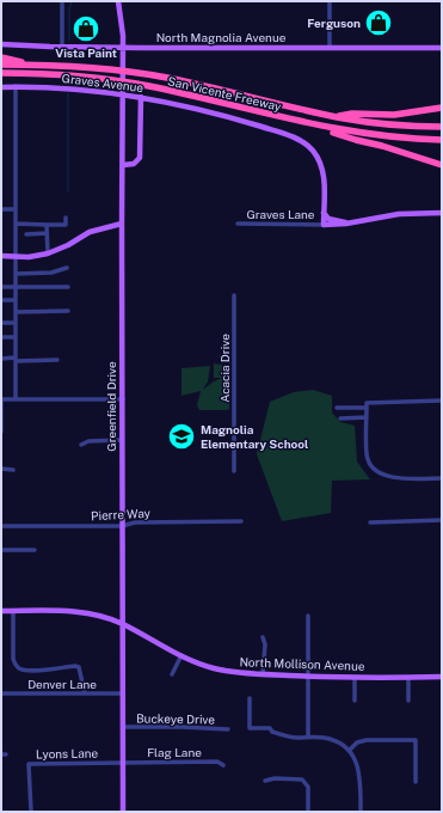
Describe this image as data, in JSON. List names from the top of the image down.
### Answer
{
  "streets": {
    "highway": ["San Vicente Freeway"],
    "main road": [
      "North Magnolia Avenue",
      "Graves Avenue",
      "Greenfield Drive",
      "North Mollison Avenue"
    ],
    "street": [
      "Graves Lane",
      "Acacia Drive",
      "Pierre Way",
      "Denver Lane",
      "Buckeye Drive",
      "Flag Lane",
      "Lyons Lane"
    ]
  },
  "crossings": [
    ["Graves Avenue", "Graves Lane"],
    ["Greenfield Drive", "Pierre Way"],
    ["Greenfield Drive", "North Mollison Avenue"],
    ["Greenfield Drive", "Denver Lane"],
    ["Greenfield Drive", "Buckeye Drive"],
    ["Greenfield Drive", "Flag Lane"],
    ["Greenfield Drive", "Lyons Lane"],
    ["Flag Lane", "Lyons Lane"]
  ],
  "places": {
    "shop": ["Ferguson", "Vista Paint"],
    "school or university": ["Magnolia Elementary School"]
  }
}
